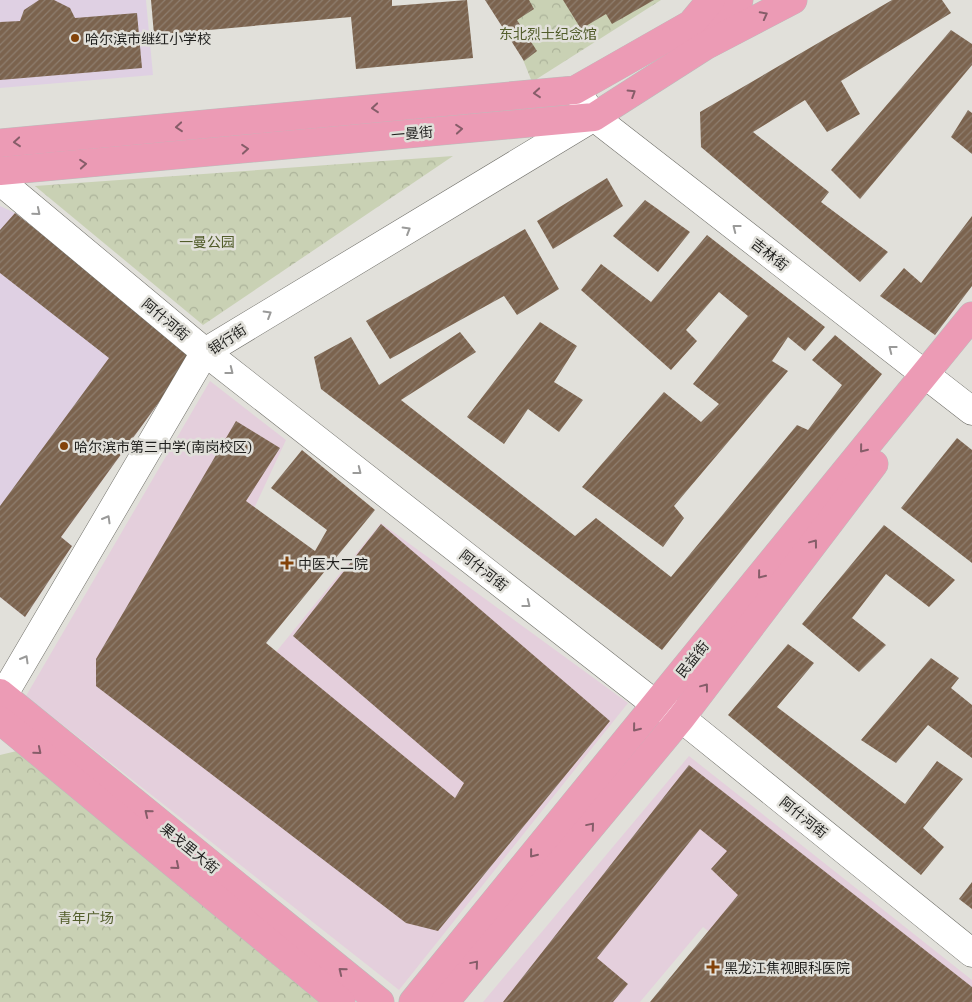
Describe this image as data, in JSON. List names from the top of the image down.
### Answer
{
  "streets": {
    "main road": ["一曼街", "民益街", "果戈里大街"],
    "street": ["吉林街", "阿什河街", "银行街"]
  },
  "crossings": [
    ["一曼街", "吉林街"],
    ["一曼街", "银行街"],
    ["吉林街", "银行街"],
    ["吉林街", "民益街"],
    ["阿什河街", "银行街"],
    ["阿什河街", "民益街"],
    ["银行街", "果戈里大街"]
  ],
  "one_way": ["吉林街", "阿什河街", "银行街"],
  "parks": ["东北烈士纪念馆", "一曼公园", "青年广场"],
  "places": {
    "other": ["哈尔滨市继红小学校", "哈尔滨市第三中学(南岗校区)"],
    "health": ["中医大二院", "黑龙江焦视眼科医院"]
  }
}
